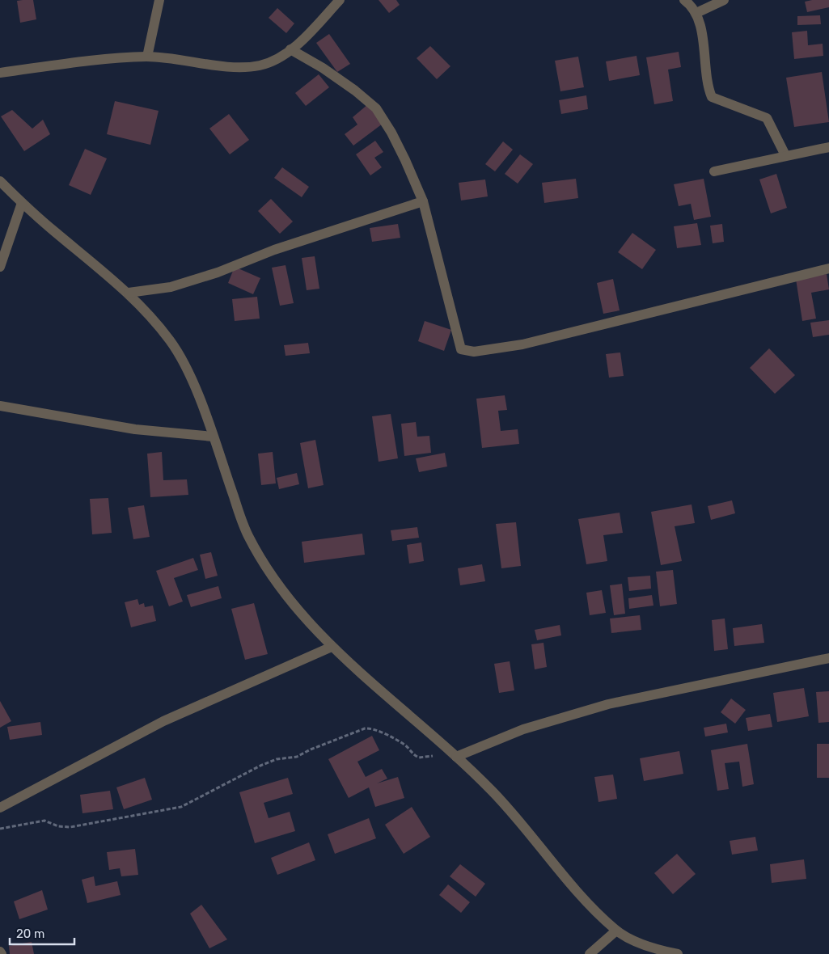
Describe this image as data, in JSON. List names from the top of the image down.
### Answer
{
  "scale_bar": "20 m"
}
